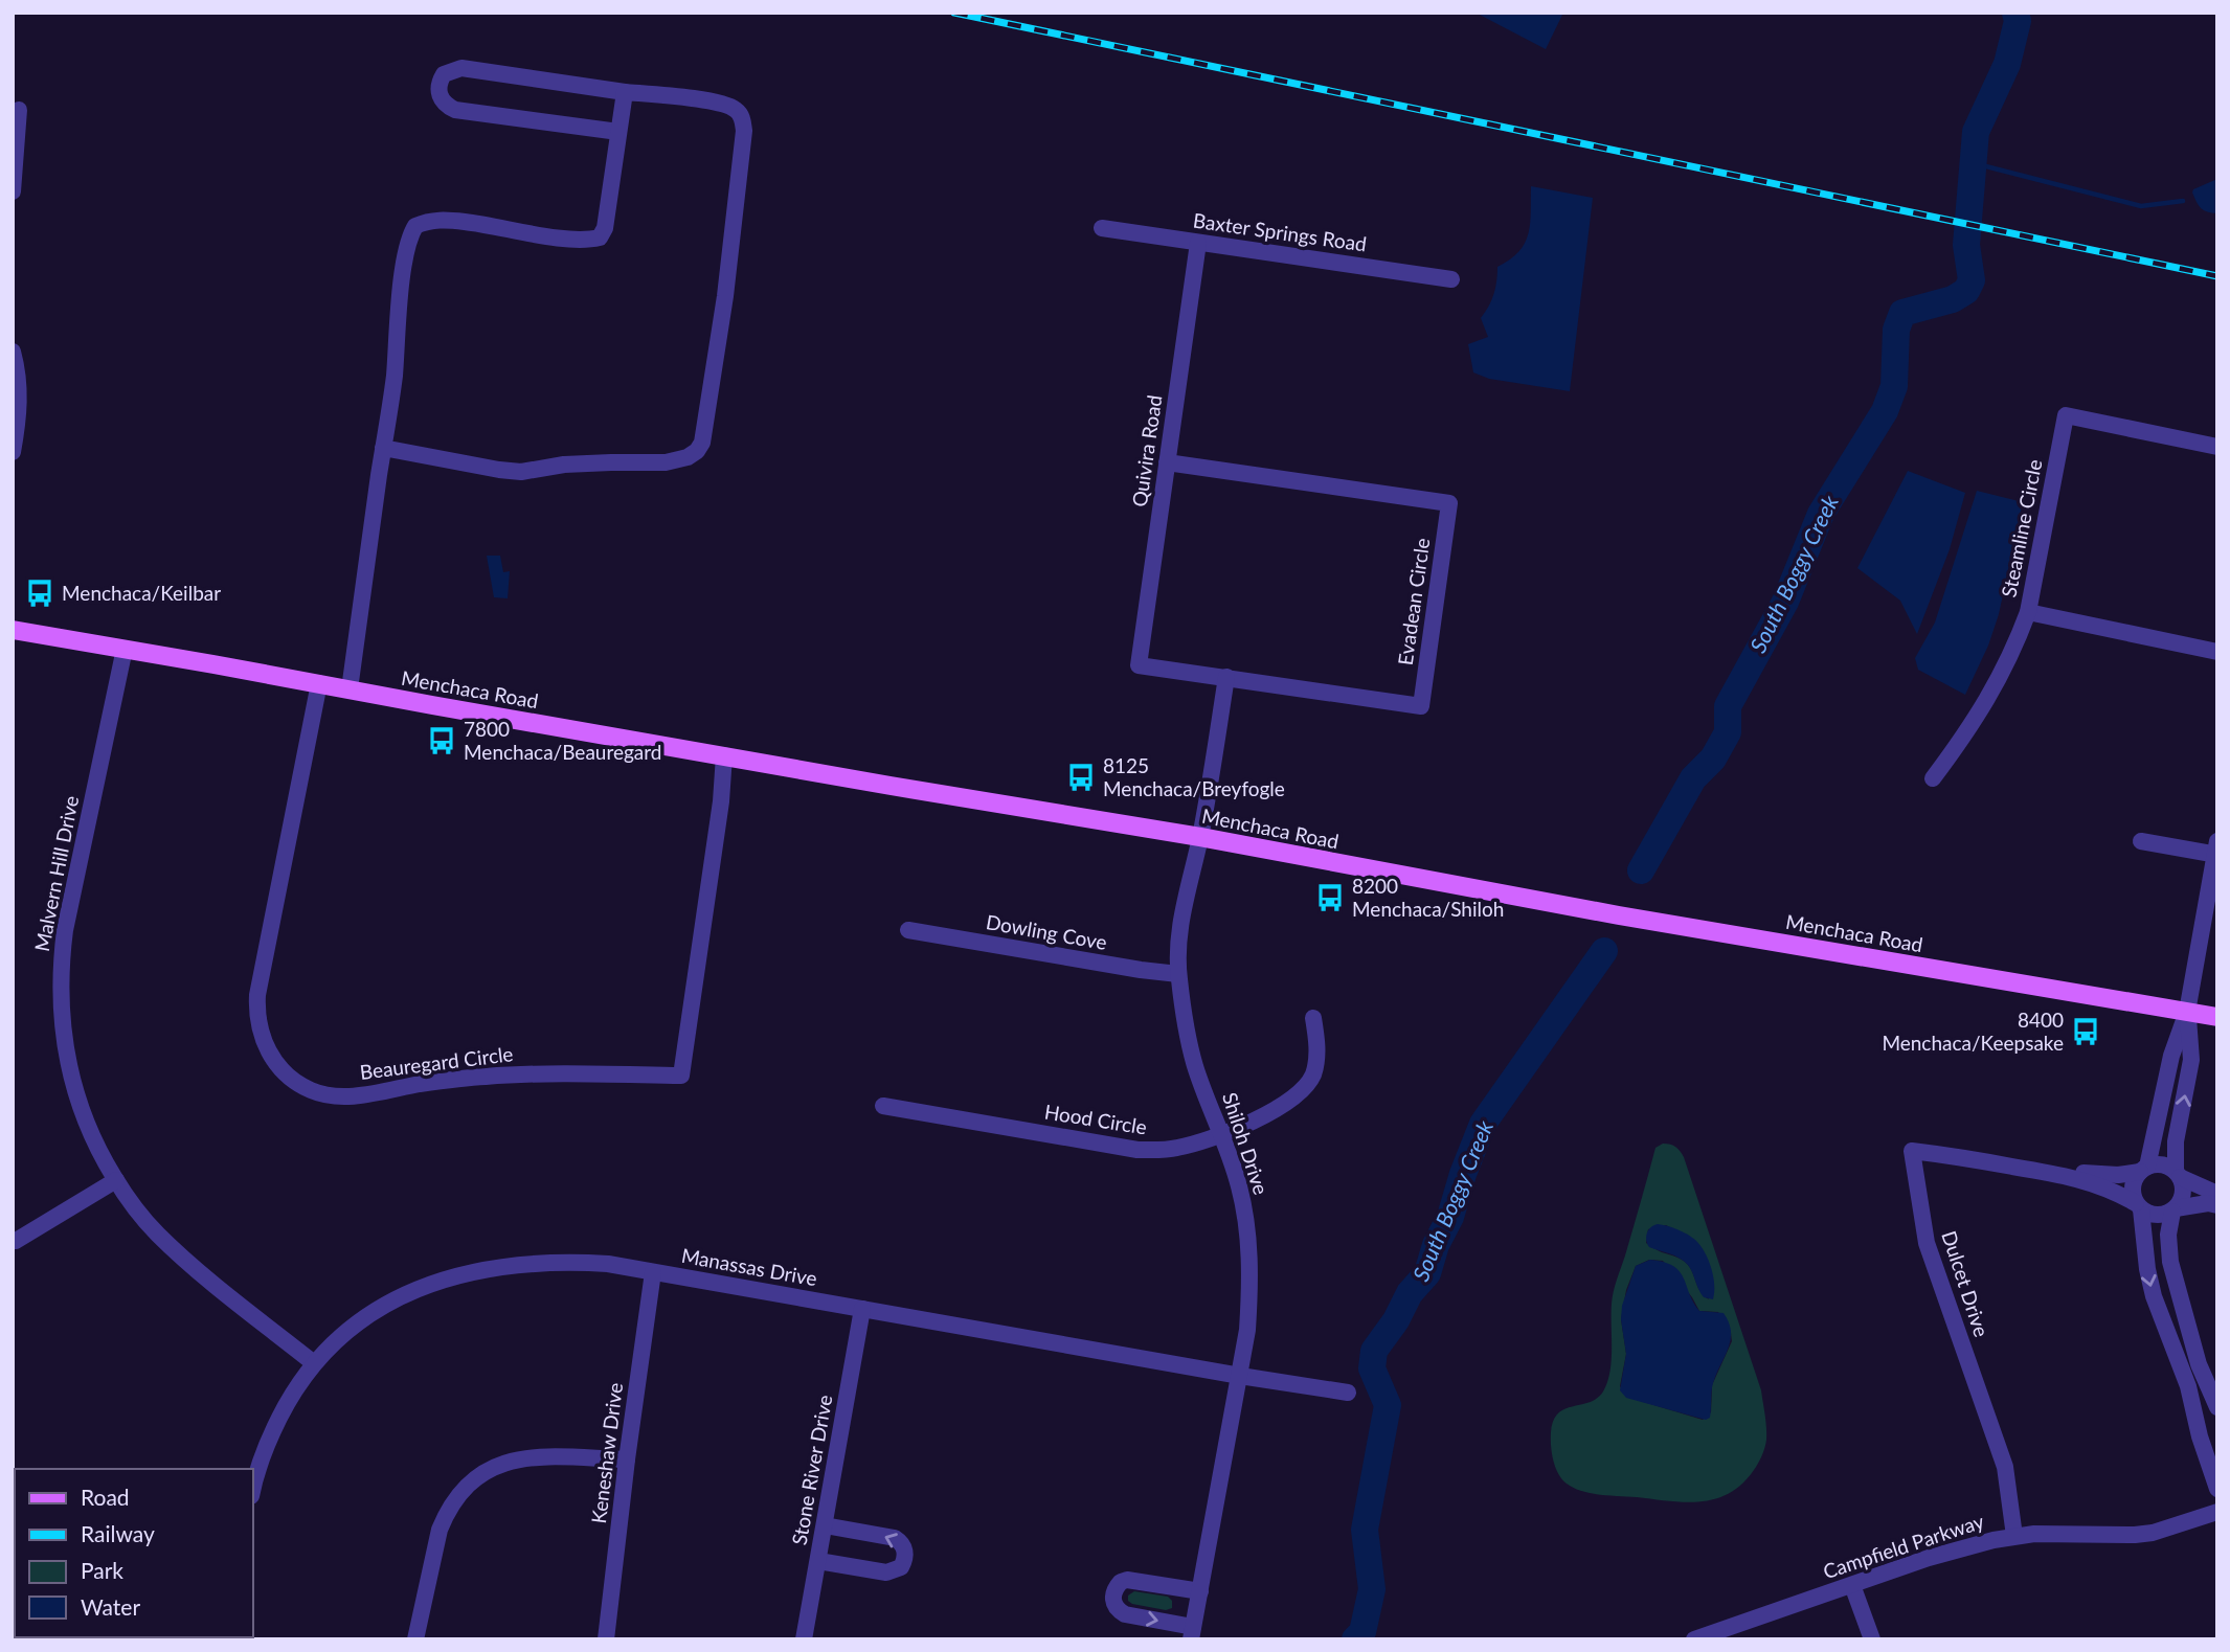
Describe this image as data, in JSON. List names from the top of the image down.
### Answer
{
  "streets": {
    "main road": ["Menchaca Road"],
    "street": [
      "Baxter Springs Road",
      "Quivira Road",
      "Steamline Circle",
      "Evadean Circle",
      "Malvern Hill Drive",
      "Dowling Cove",
      "Beauregard Circle",
      "Hood Circle",
      "Shiloh Drive",
      "Manassas Drive",
      "Dulcet Drive",
      "Keneshaw Drive",
      "Stone River Drive",
      "Campfield Parkway"
    ]
  },
  "crossings": [
    ["Baxter Springs Road", "Quivira Road"],
    ["Quivira Road", "Evadean Circle"],
    ["Evadean Circle", "Shiloh Drive"],
    ["Menchaca Road", "Malvern Hill Drive"],
    ["Menchaca Road", "Beauregard Circle"],
    ["Menchaca Road", "Shiloh Drive"],
    ["Malvern Hill Drive", "Manassas Drive"],
    ["Dowling Cove", "Shiloh Drive"],
    ["Hood Circle", "Shiloh Drive"],
    ["Shiloh Drive", "Manassas Drive"],
    ["Manassas Drive", "Keneshaw Drive"],
    ["Manassas Drive", "Stone River Drive"],
    ["Dulcet Drive", "Campfield Parkway"]
  ],
  "water": ["South Boggy Creek"],
  "places": {
    "bus stop": [
      "Menchaca/Keilbar",
      "7800 Menchaca/Beauregard",
      "8125 Menchaca/Breyfogle",
      "8200 Menchaca/Shiloh",
      "8400 Menchaca/Keepsake"
    ]
  },
  "legend": [
    "Road",
    "Railway",
    "Park",
    "Water"
  ]
}
